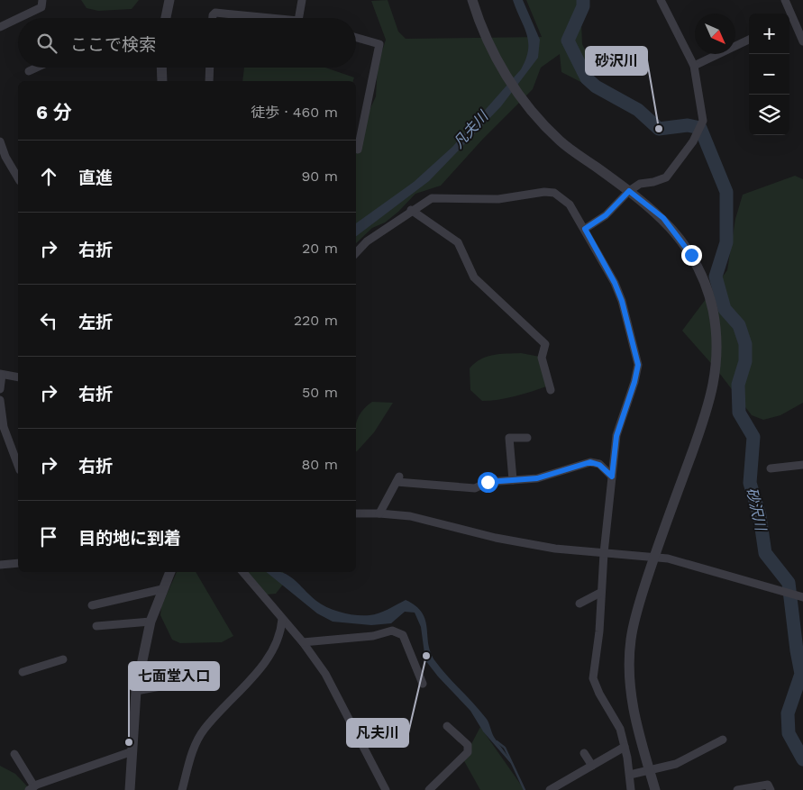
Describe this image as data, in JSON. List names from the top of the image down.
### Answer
{
  "water": ["凡夫川", "砂沢川"],
  "places": ["砂沢川", "凡夫川", "七面堂入口"],
  "north": "bottom right",
  "page": {
    "map_buttons": ["+", "−"],
    "search": "ここで検索",
    "heading": ["6 分", "徒歩 · 460 m"],
    "list": [
      ["直進", "90 m"],
      ["右折", "20 m"],
      ["左折", "220 m"],
      ["右折", "50 m"],
      ["右折", "80 m"],
      "目的地に到着"
    ]
  }
}
